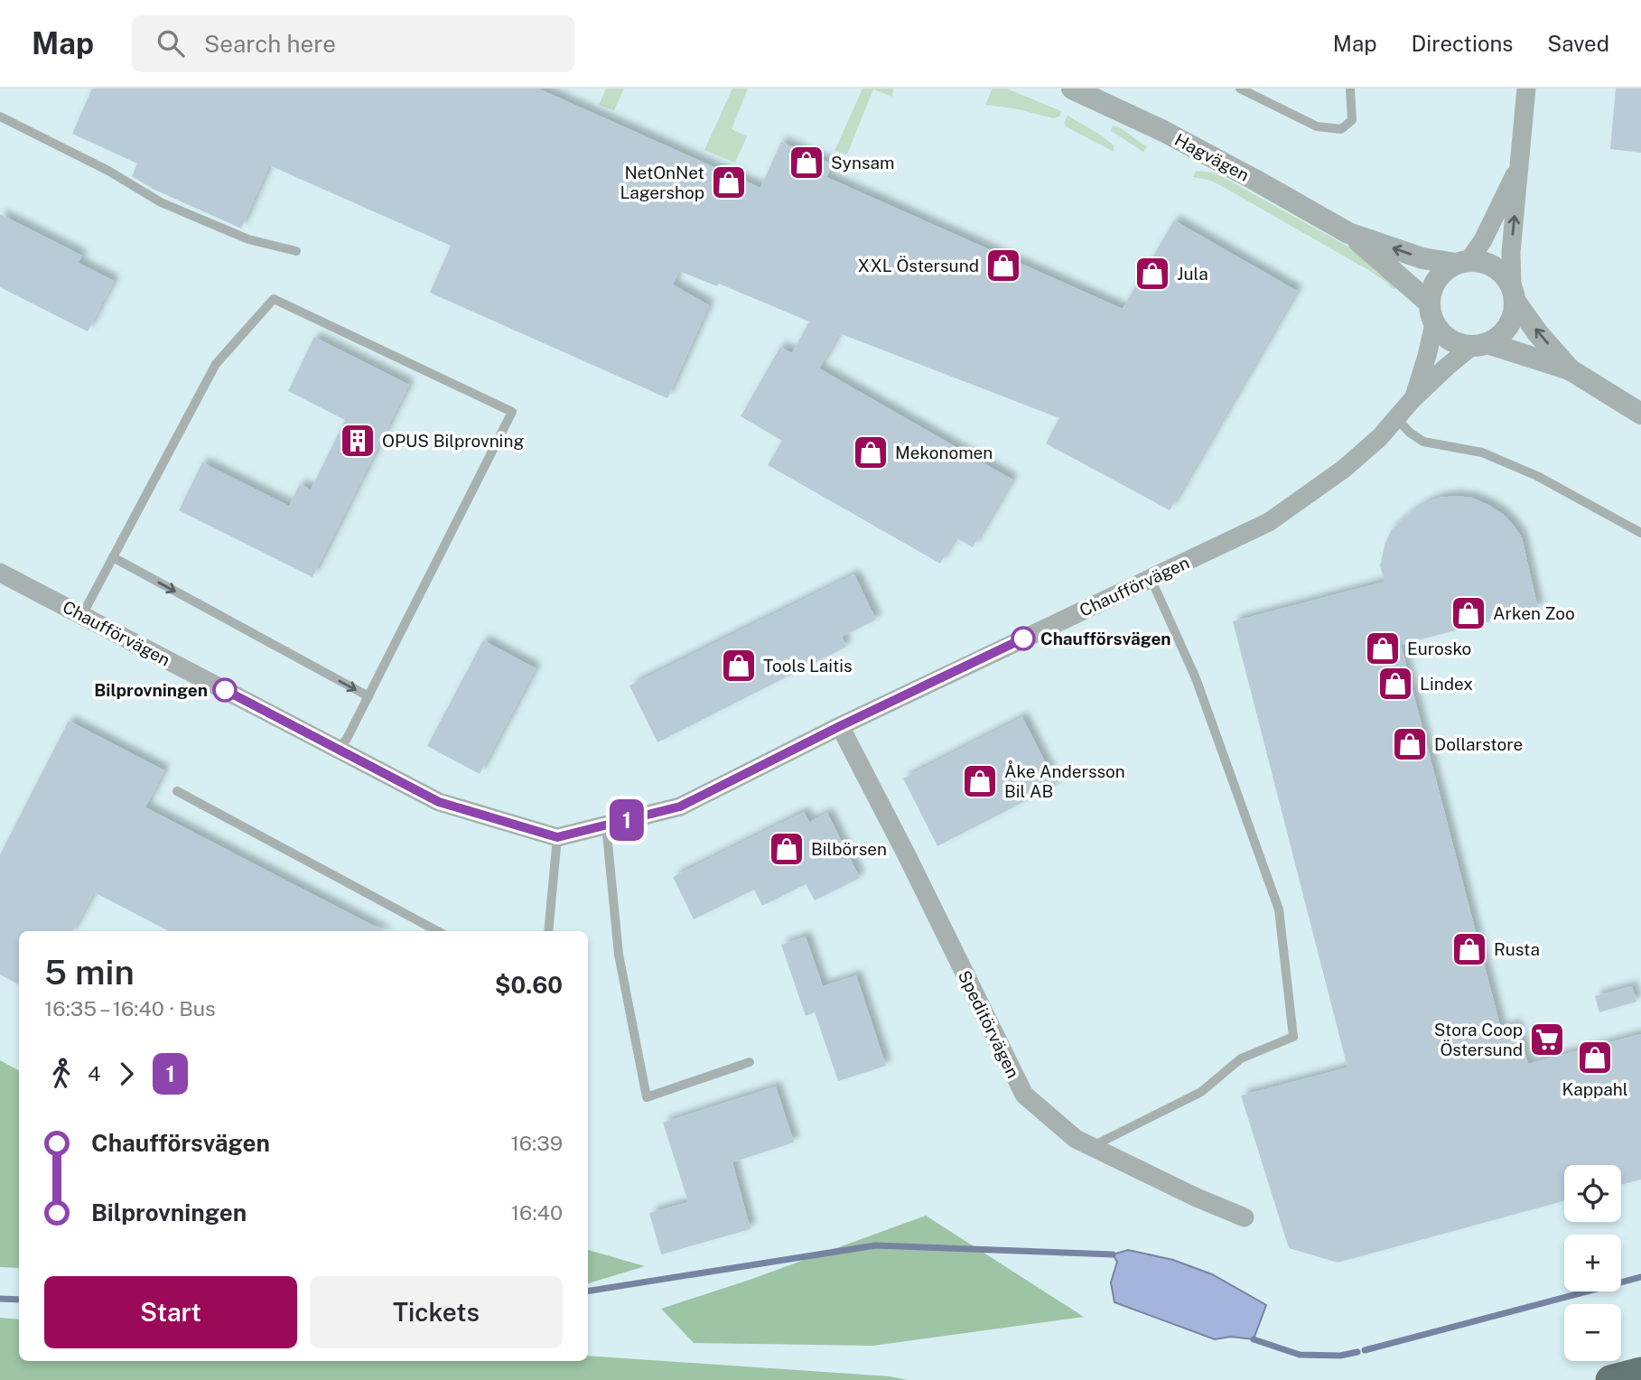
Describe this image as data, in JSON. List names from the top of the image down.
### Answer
{
  "streets": {
    "street": ["Hagvägen", "Chaufförvägen", "Speditörvägen"]
  },
  "crossings": [
    ["Hagvägen", "Chaufförvägen"],
    ["Chaufförvägen", "Speditörvägen"]
  ],
  "places": {
    "shop": [
      "Synsam",
      "NetOnNet Lagershop",
      "XXL Östersund",
      "Jula",
      "Mekonomen",
      "Arken Zoo",
      "Eurosko",
      "Tools Laitis",
      "Lindex",
      "Dollarstore",
      "Åke Andersson Bil AB",
      "Bilbörsen",
      "Rusta",
      "Kappahl"
    ],
    "building": ["OPUS Bilprovning"],
    "other": ["Chaufförsvägen", "Bilprovningen"],
    "supermarket": ["Stora Coop Östersund"]
  },
  "lines": ["bus line 1"],
  "page": {
    "header": "Map",
    "search": "Search here",
    "nav": ["Map", "Directions", "Saved"],
    "on_map": "1",
    "heading": ["5 min", "16:35 – 16:40 · Bus", "$0.60"],
    "legs": ["4", "1"],
    "list": [
      {
        "name": "Chaufförsvägen",
        "value": "16:39"
      },
      {
        "name": "Bilprovningen",
        "value": "16:40"
      }
    ],
    "map_buttons": ["+", "−"],
    "buttons": ["Start", "Tickets"]
  }
}
